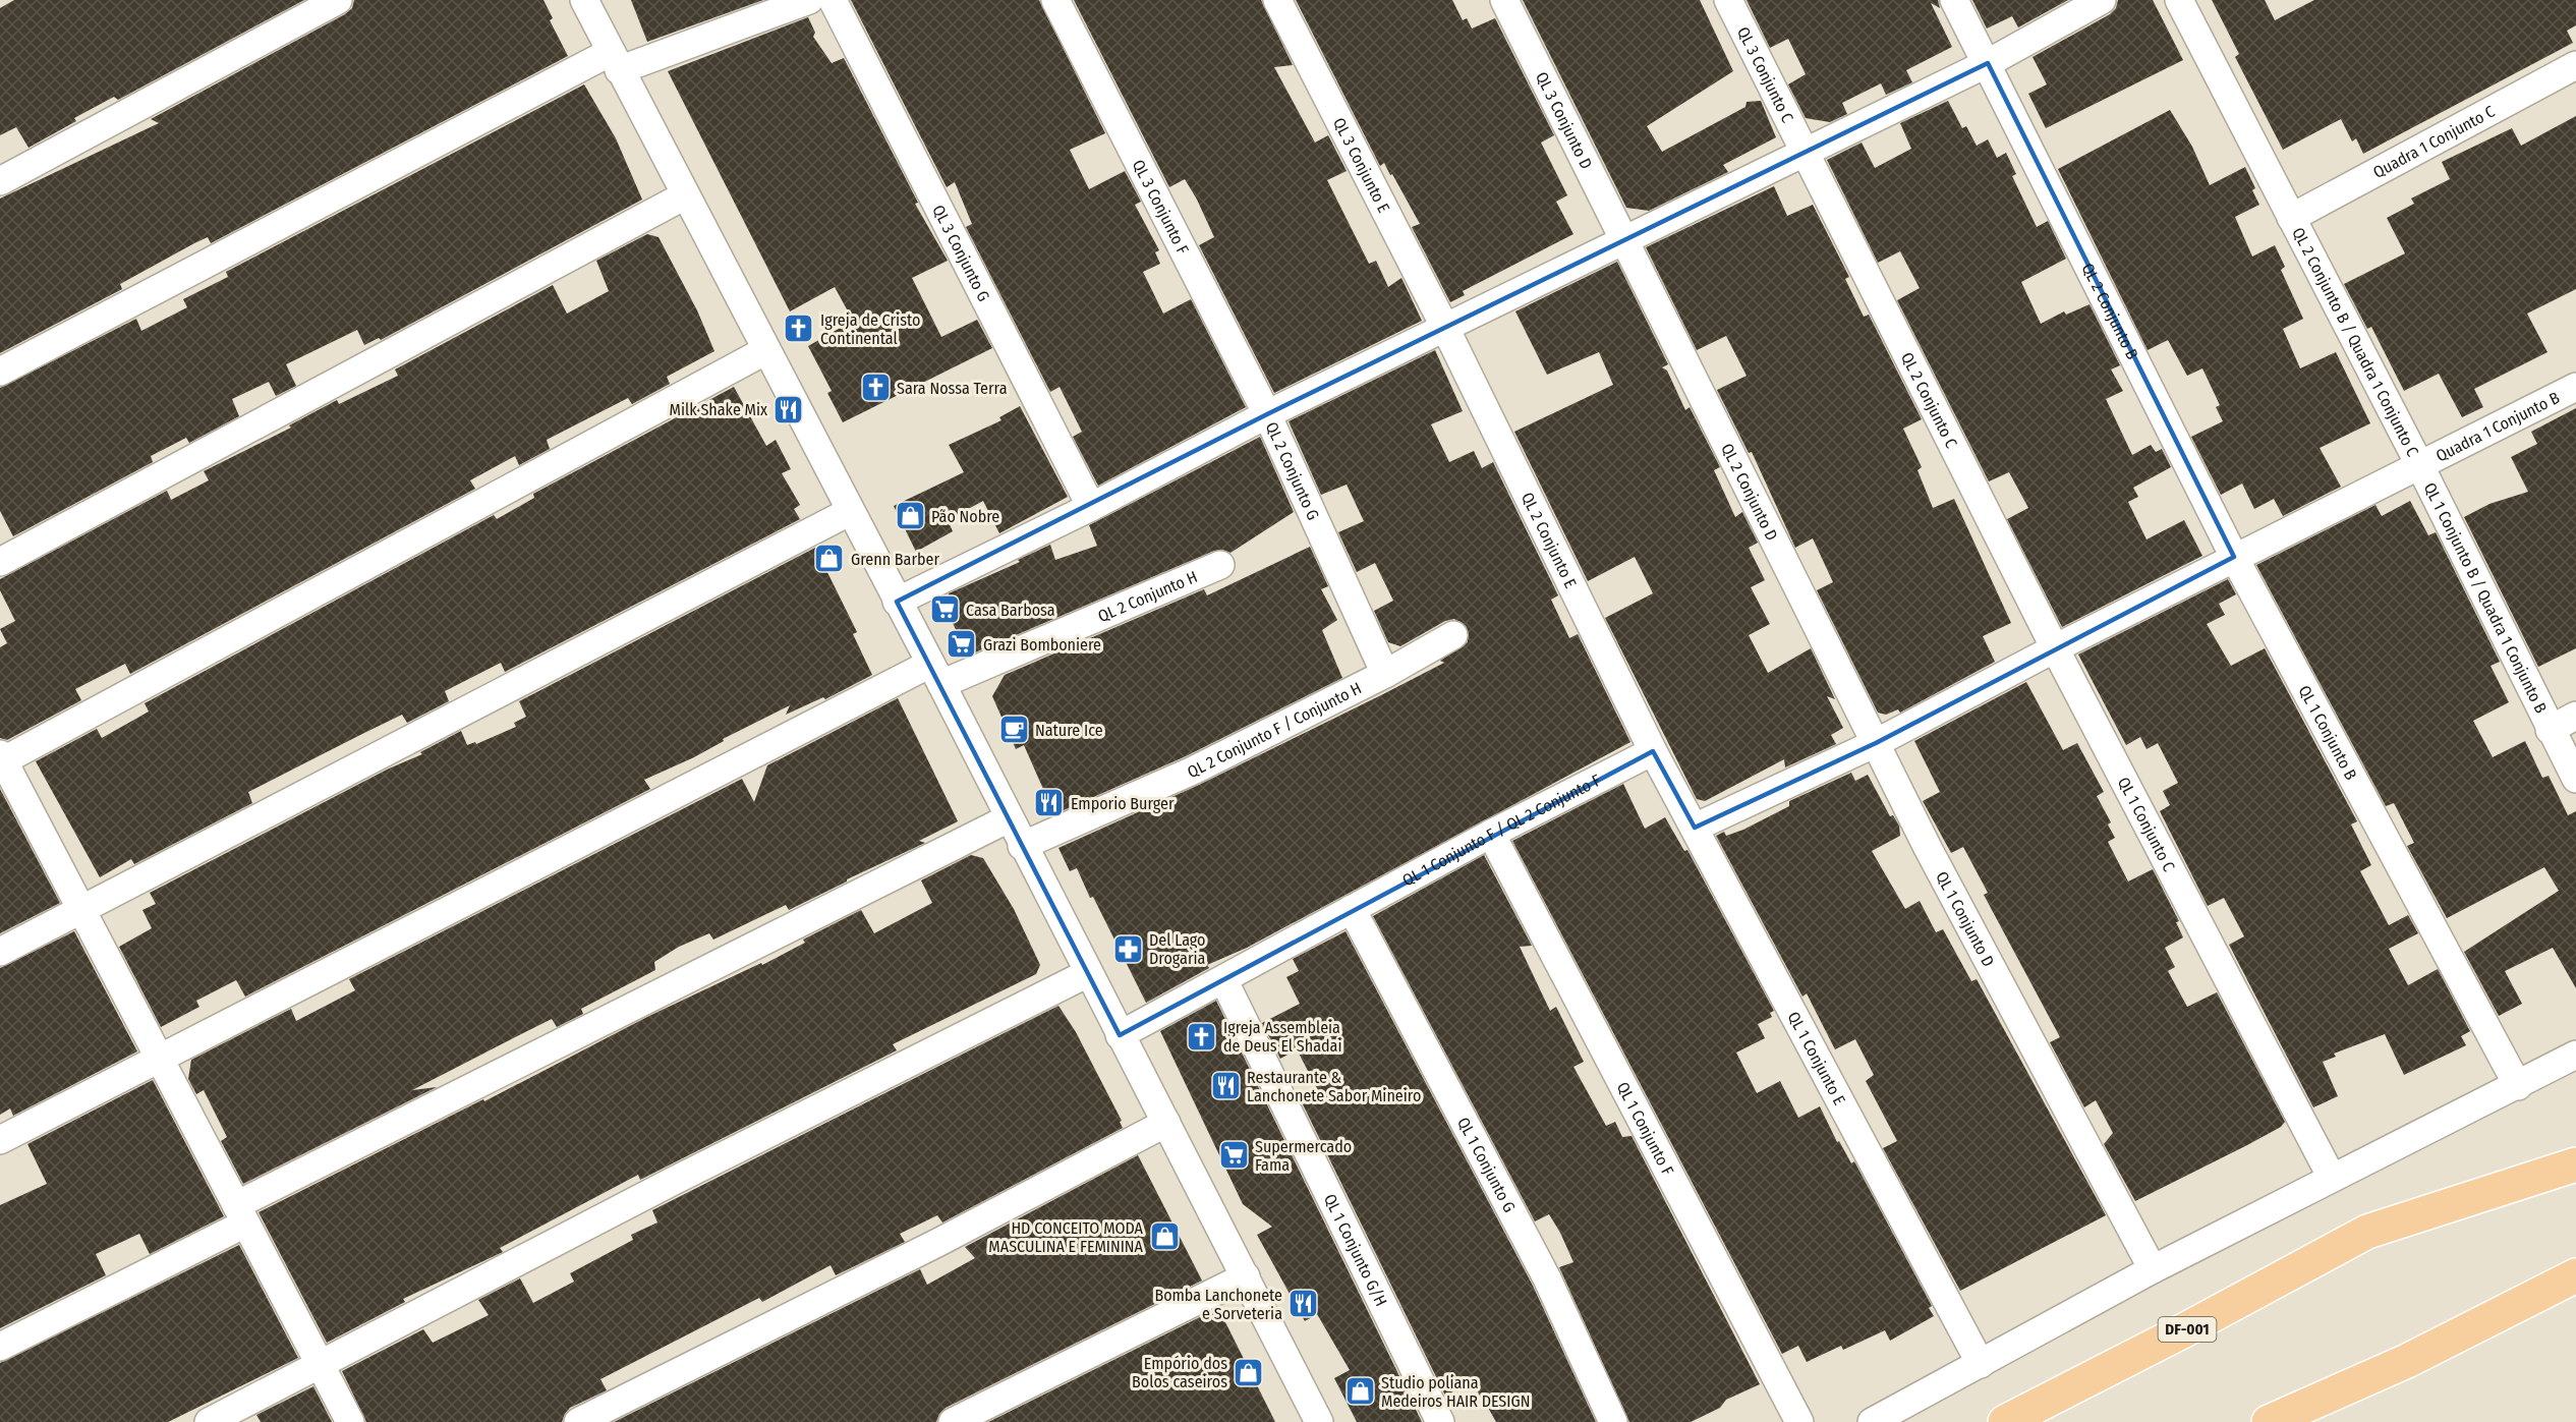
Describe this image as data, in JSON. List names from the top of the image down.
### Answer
{
  "streets": {
    "main road": ["DF-001"],
    "street": [
      "QL 3 Conjunto C",
      "QL 3 Conjunto D",
      "Quadra 1 Conjunto C",
      "QL 3 Conjunto E",
      "QL 3 Conjunto F",
      "QL 3 Conjunto G",
      "QL 2 Conjunto B",
      "QL 2 Conjunto B / Quadra 1 Conjunto C",
      "QL 2 Conjunto C",
      "Quadra 1 Conjunto B",
      "QL 2 Conjunto G",
      "QL 2 Conjunto D",
      "QL 2 Conjunto E",
      "QL 2 Conjunto H",
      "QL 1 Conjunto B / Quadra 1 Conjunto B",
      "QL 2 Conjunto F / Conjunto H",
      "QL 1 Conjunto B",
      "QL 1 Conjunto C",
      "QL 1 Conjunto F / QL 2 Conjunto F",
      "QL 1 Conjunto D",
      "QL 1 Conjunto E",
      "QL 1 Conjunto F",
      "QL 1 Conjunto G",
      "QL 1 Conjunto G/H"
    ]
  },
  "crossings": [
    ["QL 3 Conjunto C", "QL 2 Conjunto C"],
    ["QL 3 Conjunto D", "QL 2 Conjunto D"],
    ["Quadra 1 Conjunto C", "QL 2 Conjunto B / Quadra 1 Conjunto C"],
    ["QL 3 Conjunto E", "QL 2 Conjunto E"],
    ["QL 3 Conjunto F", "QL 2 Conjunto G"],
    ["QL 3 Conjunto G", "QL 2 Conjunto G"],
    ["QL 2 Conjunto B", "Quadra 1 Conjunto B"],
    ["QL 2 Conjunto B", "QL 1 Conjunto B"],
    ["QL 2 Conjunto B / Quadra 1 Conjunto C", "Quadra 1 Conjunto B"],
    ["QL 2 Conjunto B / Quadra 1 Conjunto C", "QL 1 Conjunto B / Quadra 1 Conjunto B"],
    ["QL 2 Conjunto C", "QL 1 Conjunto C"],
    ["Quadra 1 Conjunto B", "QL 1 Conjunto B / Quadra 1 Conjunto B"],
    ["Quadra 1 Conjunto B", "QL 1 Conjunto B"],
    ["QL 2 Conjunto G", "QL 2 Conjunto F / Conjunto H"],
    ["QL 2 Conjunto D", "QL 1 Conjunto D"],
    ["QL 2 Conjunto E", "QL 1 Conjunto F / QL 2 Conjunto F"],
    ["QL 2 Conjunto E", "QL 1 Conjunto E"],
    ["QL 1 Conjunto F / QL 2 Conjunto F", "QL 1 Conjunto E"],
    ["QL 1 Conjunto F / QL 2 Conjunto F", "QL 1 Conjunto F"],
    ["QL 1 Conjunto F / QL 2 Conjunto F", "QL 1 Conjunto G"],
    ["QL 1 Conjunto F / QL 2 Conjunto F", "QL 1 Conjunto G/H"]
  ],
  "places": {
    "church": ["Igreja de Cristo Continental", "Sara Nossa Terra", "Igreja Assembleia de Deus El Shadai"],
    "restaurant": [
      "Milk Shake Mix",
      "Emporio Burger",
      "Restaurante & Lanchonete Sabor Mineiro",
      "Bomba Lanchonete e Sorveteria"
    ],
    "shop": [
      "Pão Nobre",
      "Grenn Barber",
      "HD CONCEITO MODA MASCULINA E FEMININA",
      "Empório dos Bolos caseiros",
      "Studio poliana Medeiros HAIR DESIGN"
    ],
    "supermarket": ["Casa Barbosa", "Grazi Bomboniere", "Supermercado Fama"],
    "cafe": ["Nature Ice"],
    "pharmacy": ["Del Lago Drogaria"]
  }
}
